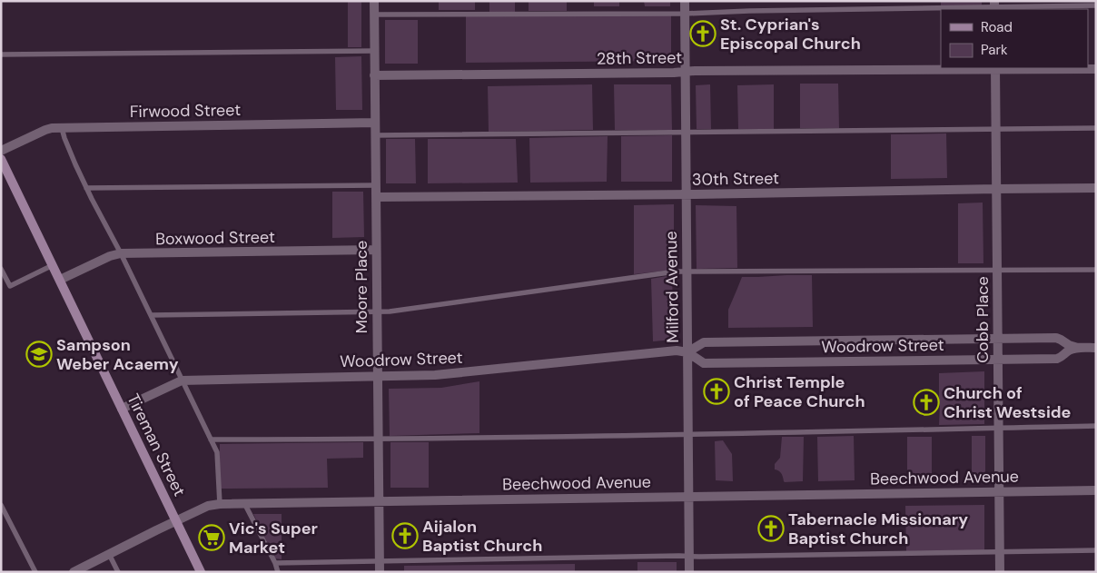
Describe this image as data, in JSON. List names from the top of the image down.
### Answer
{
  "streets": {
    "street": [
      "28th Street",
      "Firwood Street",
      "30th Street",
      "Boxwood Street",
      "Moore Place",
      "Milford Avenue",
      "Cobb Place",
      "Woodrow Street",
      "Tireman Street",
      "Beechwood Avenue"
    ]
  },
  "crossings": [
    ["28th Street", "Moore Place"],
    ["28th Street", "Milford Avenue"],
    ["28th Street", "Cobb Place"],
    ["Firwood Street", "Moore Place"],
    ["30th Street", "Moore Place"],
    ["30th Street", "Milford Avenue"],
    ["30th Street", "Cobb Place"],
    ["Boxwood Street", "Moore Place"],
    ["Boxwood Street", "Tireman Street"],
    ["Moore Place", "Woodrow Street"],
    ["Moore Place", "Beechwood Avenue"],
    ["Milford Avenue", "Woodrow Street"],
    ["Milford Avenue", "Beechwood Avenue"],
    ["Cobb Place", "Woodrow Street"],
    ["Cobb Place", "Beechwood Avenue"],
    ["Woodrow Street", "Tireman Street"],
    ["Tireman Street", "Beechwood Avenue"]
  ],
  "places": {
    "church": [
      "St. Cyprian's Episcopal Church",
      "Christ Temple of Peace Church",
      "Church of Christ Westside",
      "Tabernacle Missionary Baptist Church",
      "Aijalon Baptist Church"
    ],
    "school or university": ["Sampson Weber Acaemy"],
    "supermarket": ["Vic's Super Market"]
  },
  "legend": ["Road", "Park"]
}
